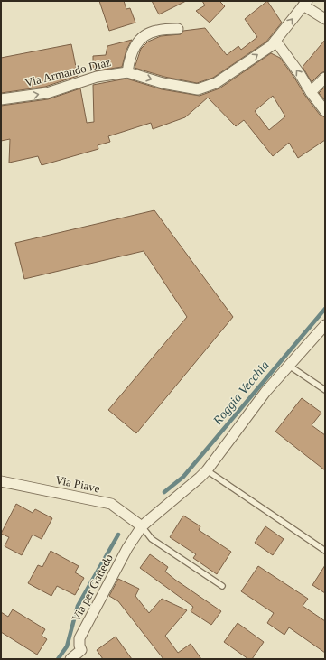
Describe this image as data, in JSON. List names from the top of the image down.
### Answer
{
  "streets": {
    "street": ["Via Armando Diaz", "Via Piave", "Via per Gattedo"]
  },
  "crossings": [
    ["Via Piave", "Via per Gattedo"]
  ],
  "one_way": ["Via Armando Diaz"],
  "water": ["Roggia Vecchia"]
}
